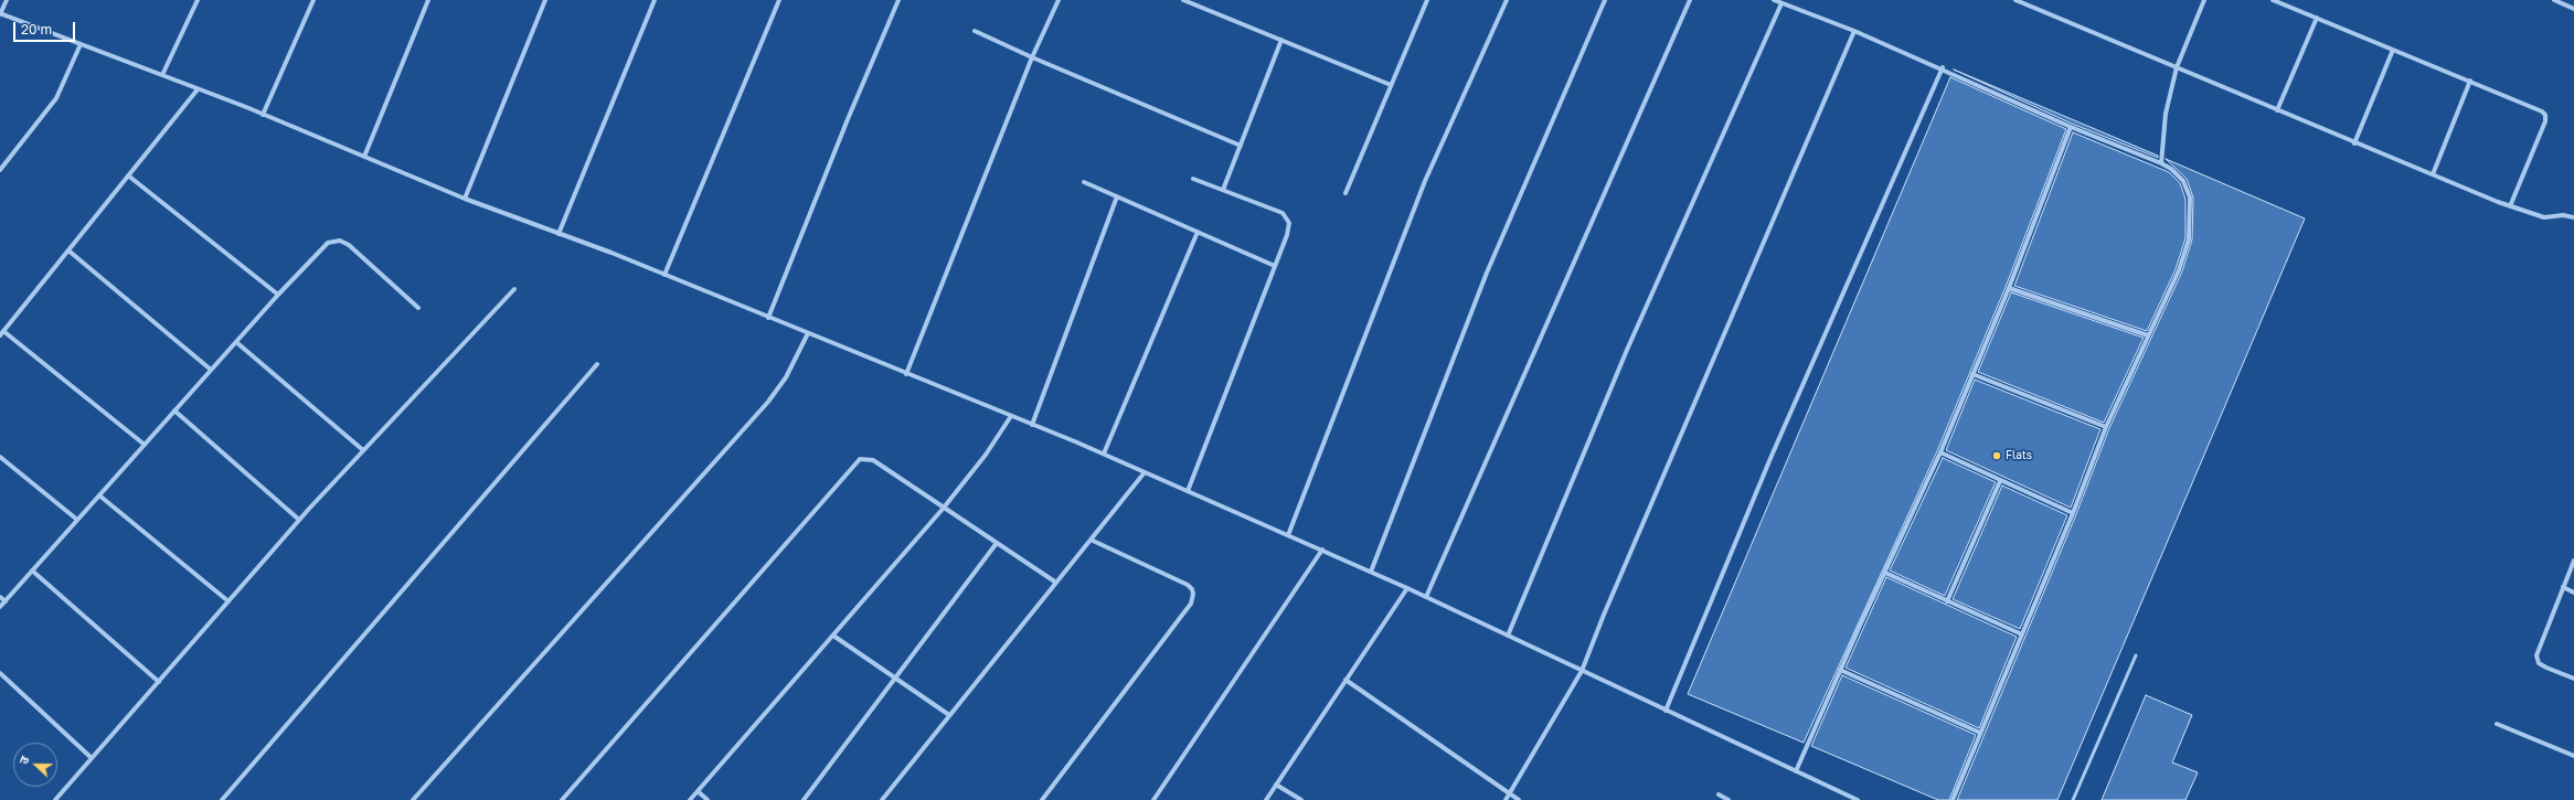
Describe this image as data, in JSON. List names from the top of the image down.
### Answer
{
  "places": ["Flats"],
  "scale_bar": "20 m",
  "north": "left"
}
